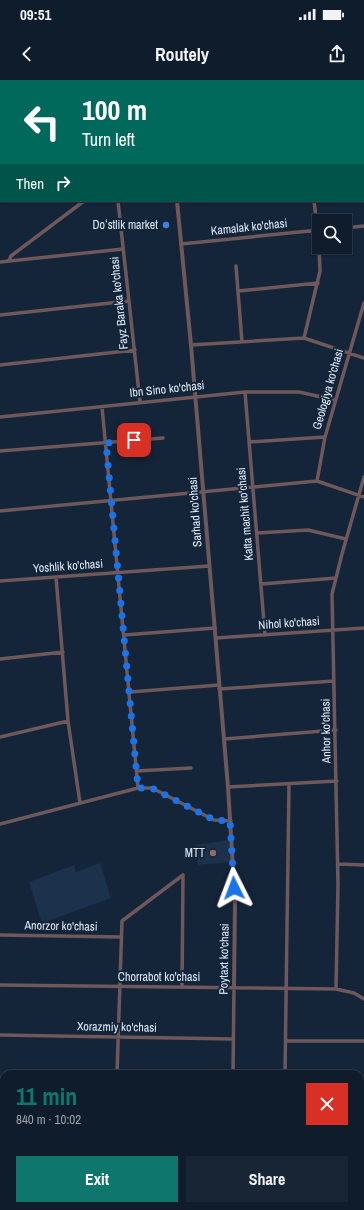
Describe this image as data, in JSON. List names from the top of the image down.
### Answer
{
  "streets": {
    "street": [
      "Kamalak ko'chasi",
      "Fayz Baraka ko'chasi",
      "Ibn Sino ko'chasi",
      "Geologiya ko'chasi",
      "Sarhad ko'chasi",
      "Katta machit ko'chasi",
      "Yoshlik ko'chasi",
      "Nihol ko'chasi",
      "Anhor ko'chasi",
      "Anorzor ko'chasi",
      "Poytaxt ko'chasi",
      "Chorrabot ko'chasi",
      "Xorazmiy ko'chasi"
    ]
  },
  "crossings": [
    ["Kamalak ko'chasi", "Sarhad ko'chasi"],
    ["Fayz Baraka ko'chasi", "Ibn Sino ko'chasi"],
    ["Ibn Sino ko'chasi", "Geologiya ko'chasi"],
    ["Ibn Sino ko'chasi", "Sarhad ko'chasi"],
    ["Ibn Sino ko'chasi", "Katta machit ko'chasi"],
    ["Sarhad ko'chasi", "Yoshlik ko'chasi"],
    ["Sarhad ko'chasi", "Nihol ko'chasi"],
    ["Sarhad ko'chasi", "Poytaxt ko'chasi"],
    ["Katta machit ko'chasi", "Nihol ko'chasi"],
    ["Nihol ko'chasi", "Anhor ko'chasi"],
    ["Anhor ko'chasi", "Chorrabot ko'chasi"],
    ["Poytaxt ko'chasi", "Chorrabot ko'chasi"],
    ["Poytaxt ko'chasi", "Xorazmiy ko'chasi"]
  ],
  "places": ["Doʻstlik market", "MTT"],
  "page": {
    "status": "09:51",
    "header": "Routely",
    "turn": ["100 m", "Turn left"],
    "then": "Then",
    "heading": ["11 min", "840 m · 10:02"],
    "buttons": ["Exit", "Share"]
  }
}
